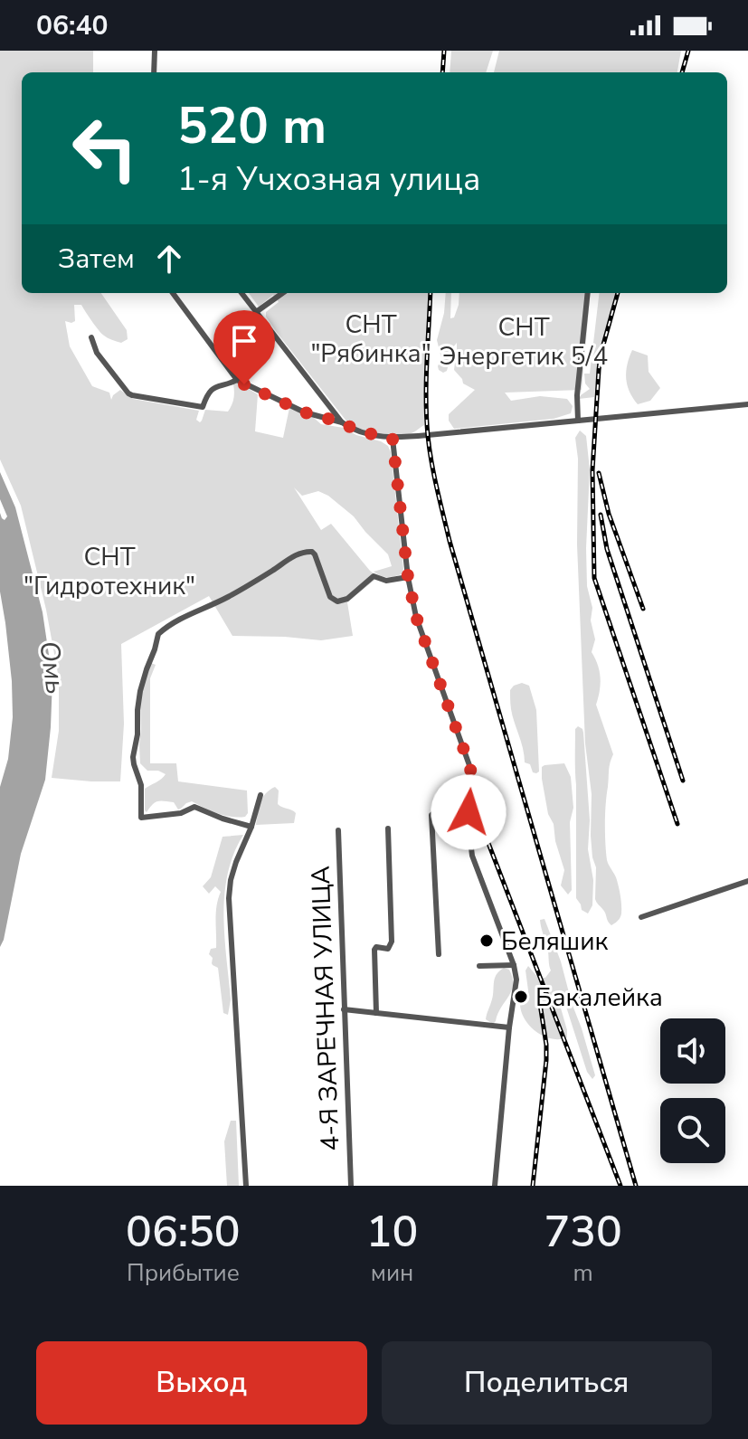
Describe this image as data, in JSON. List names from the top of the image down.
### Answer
{
  "streets": {
    "street": ["4-Я ЗАРЕЧНАЯ УЛИЦА"]
  },
  "water": ["Омь"],
  "parks": ["СНТ \"Рябинка\"", "СНТ Энергетик 5/4", "СНТ \"Гидротехник\""],
  "places": ["Беляшик", "Бакалейка"],
  "page": {
    "status": "06:40",
    "turn": ["520 m", "1-я Учхозная улица"],
    "then": "Затем",
    "eta": [
      "06:50",
      "Прибытие",
      "10",
      "мин",
      "730",
      "m"
    ],
    "buttons": ["Выход", "Поделиться"]
  }
}
